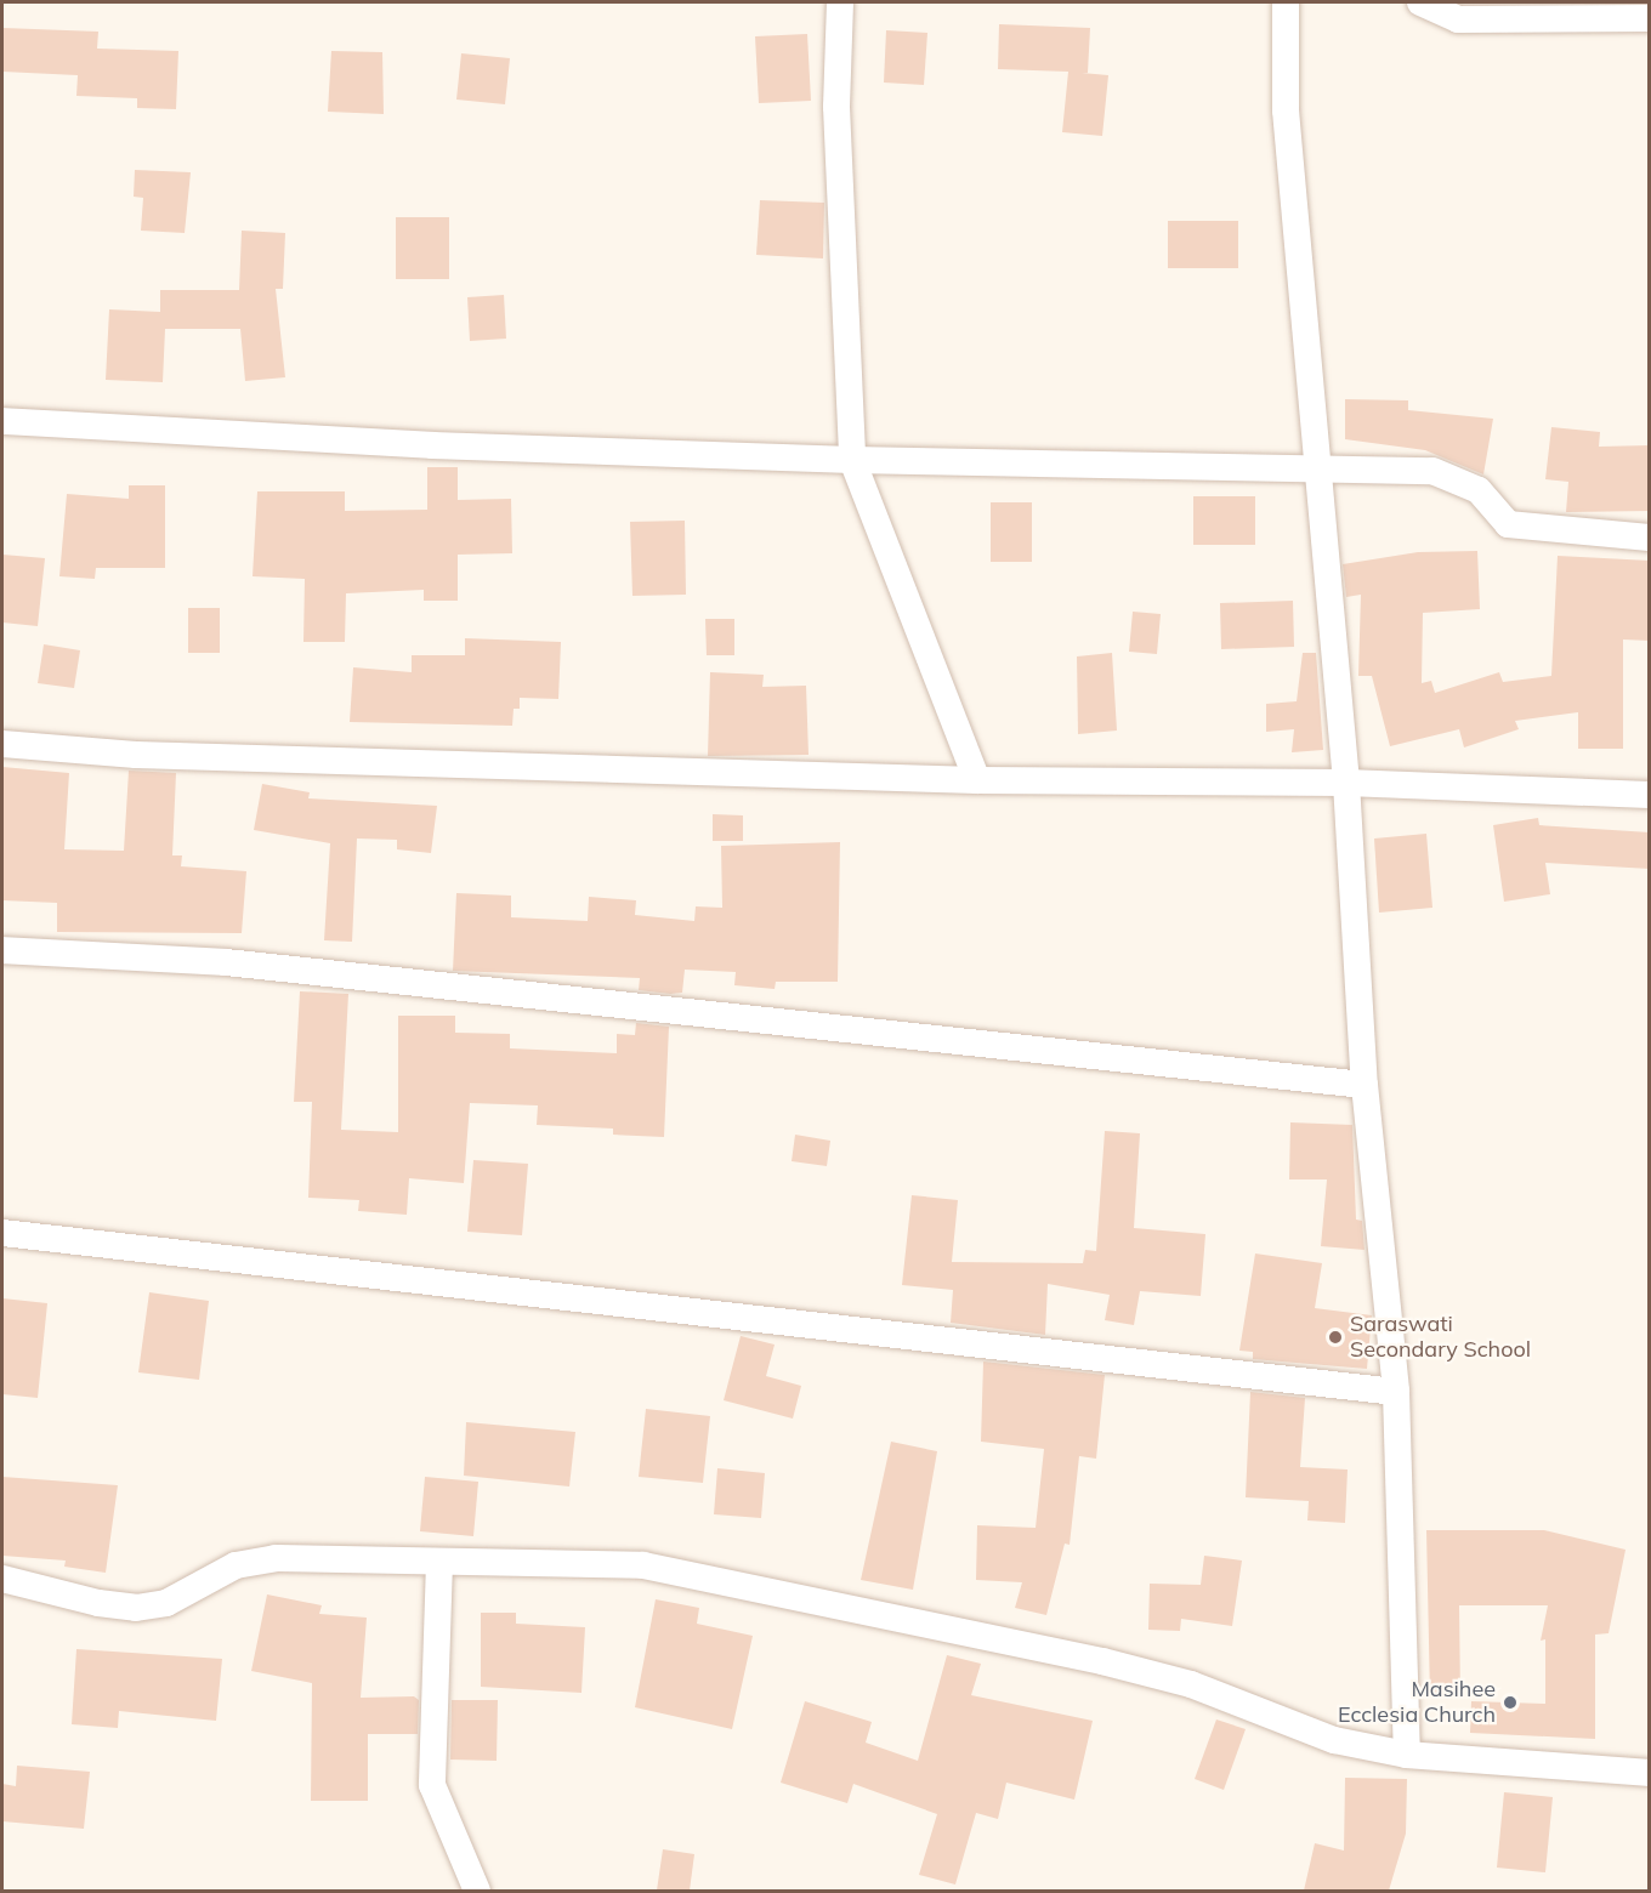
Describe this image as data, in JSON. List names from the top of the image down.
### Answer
{
  "places": ["Saraswati Secondary School", "Masihee Ecclesia Church"]
}
